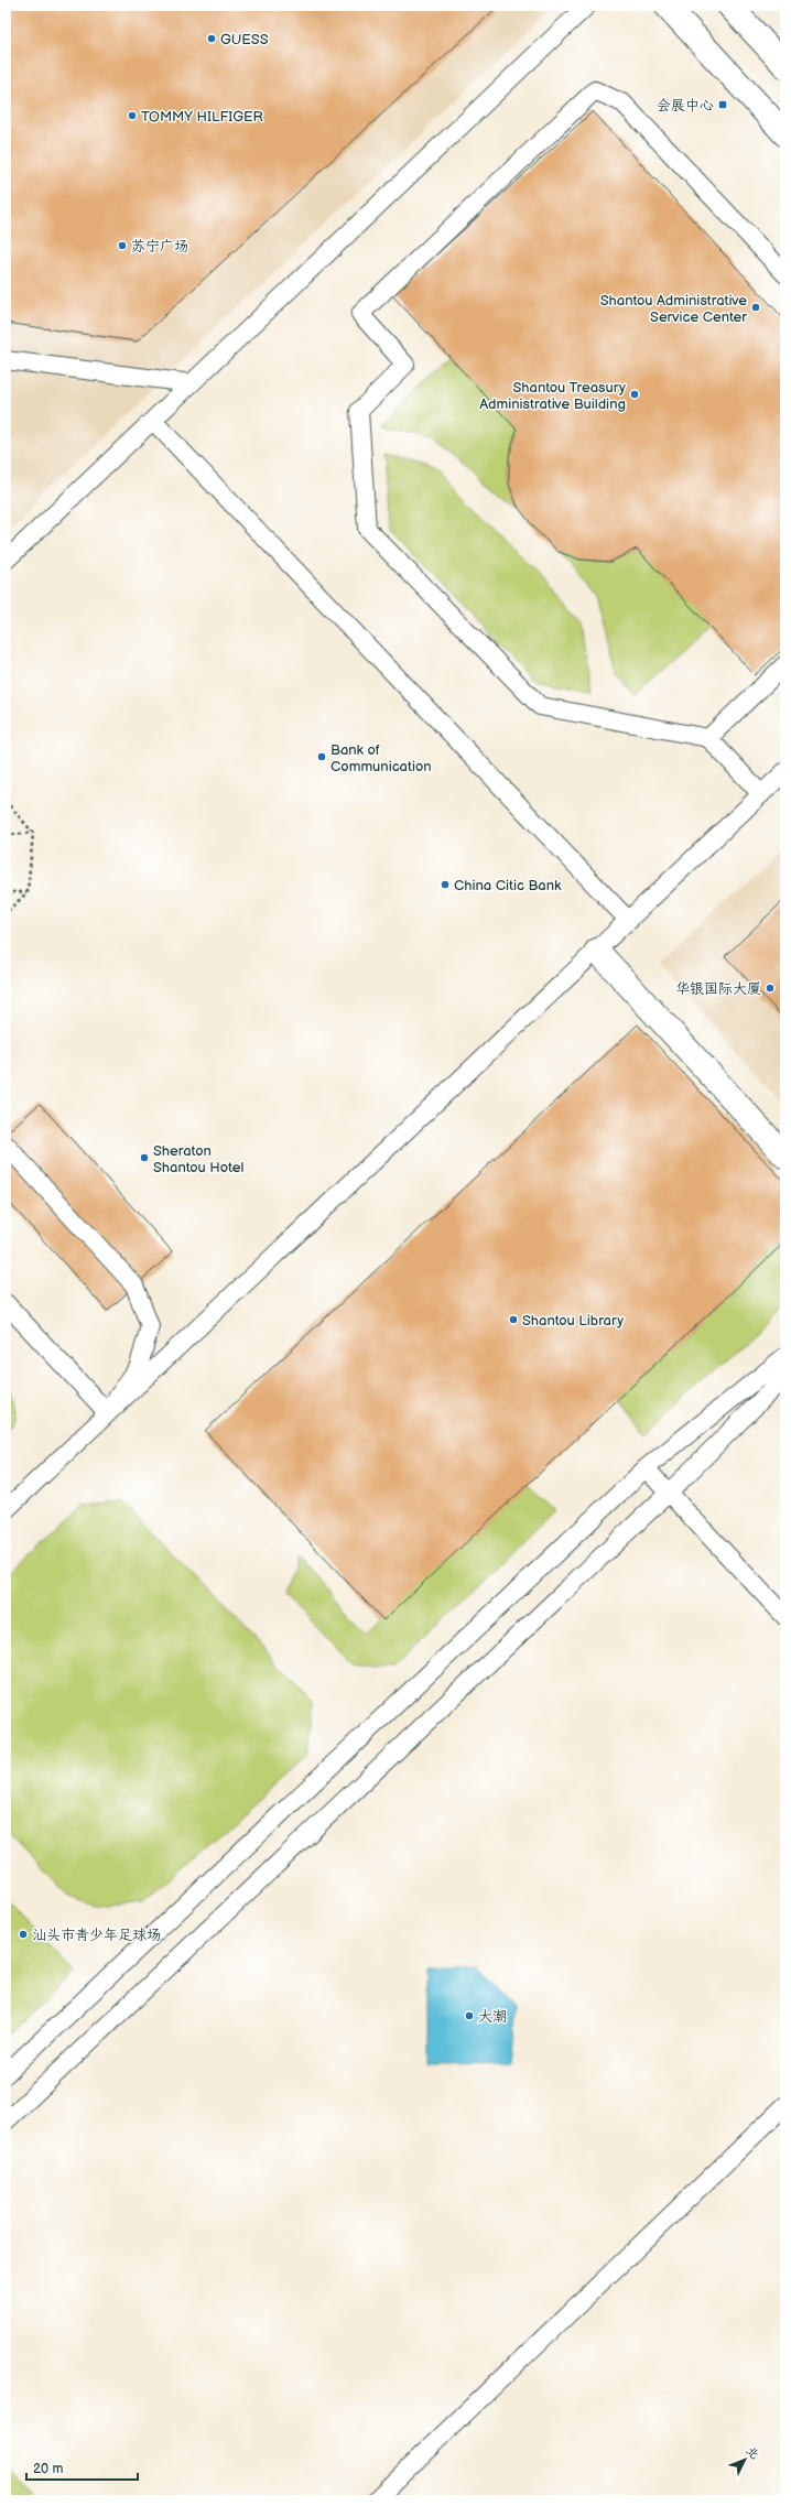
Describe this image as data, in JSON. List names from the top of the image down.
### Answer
{
  "places": {
    "other": [
      "GUESS",
      "TOMMY HILFIGER",
      "苏宁广场",
      "Shantou Administrative Service Center",
      "Shantou Treasury Administrative Building",
      "Bank of Communication",
      "China Citic Bank",
      "华银国际大厦",
      "Sheraton Shantou Hotel",
      "Shantou Library",
      "汕头市青少年足球场",
      "大潮"
    ],
    "transit": ["会展中心"]
  },
  "scale_bar": "20 m",
  "north": "top right"
}
